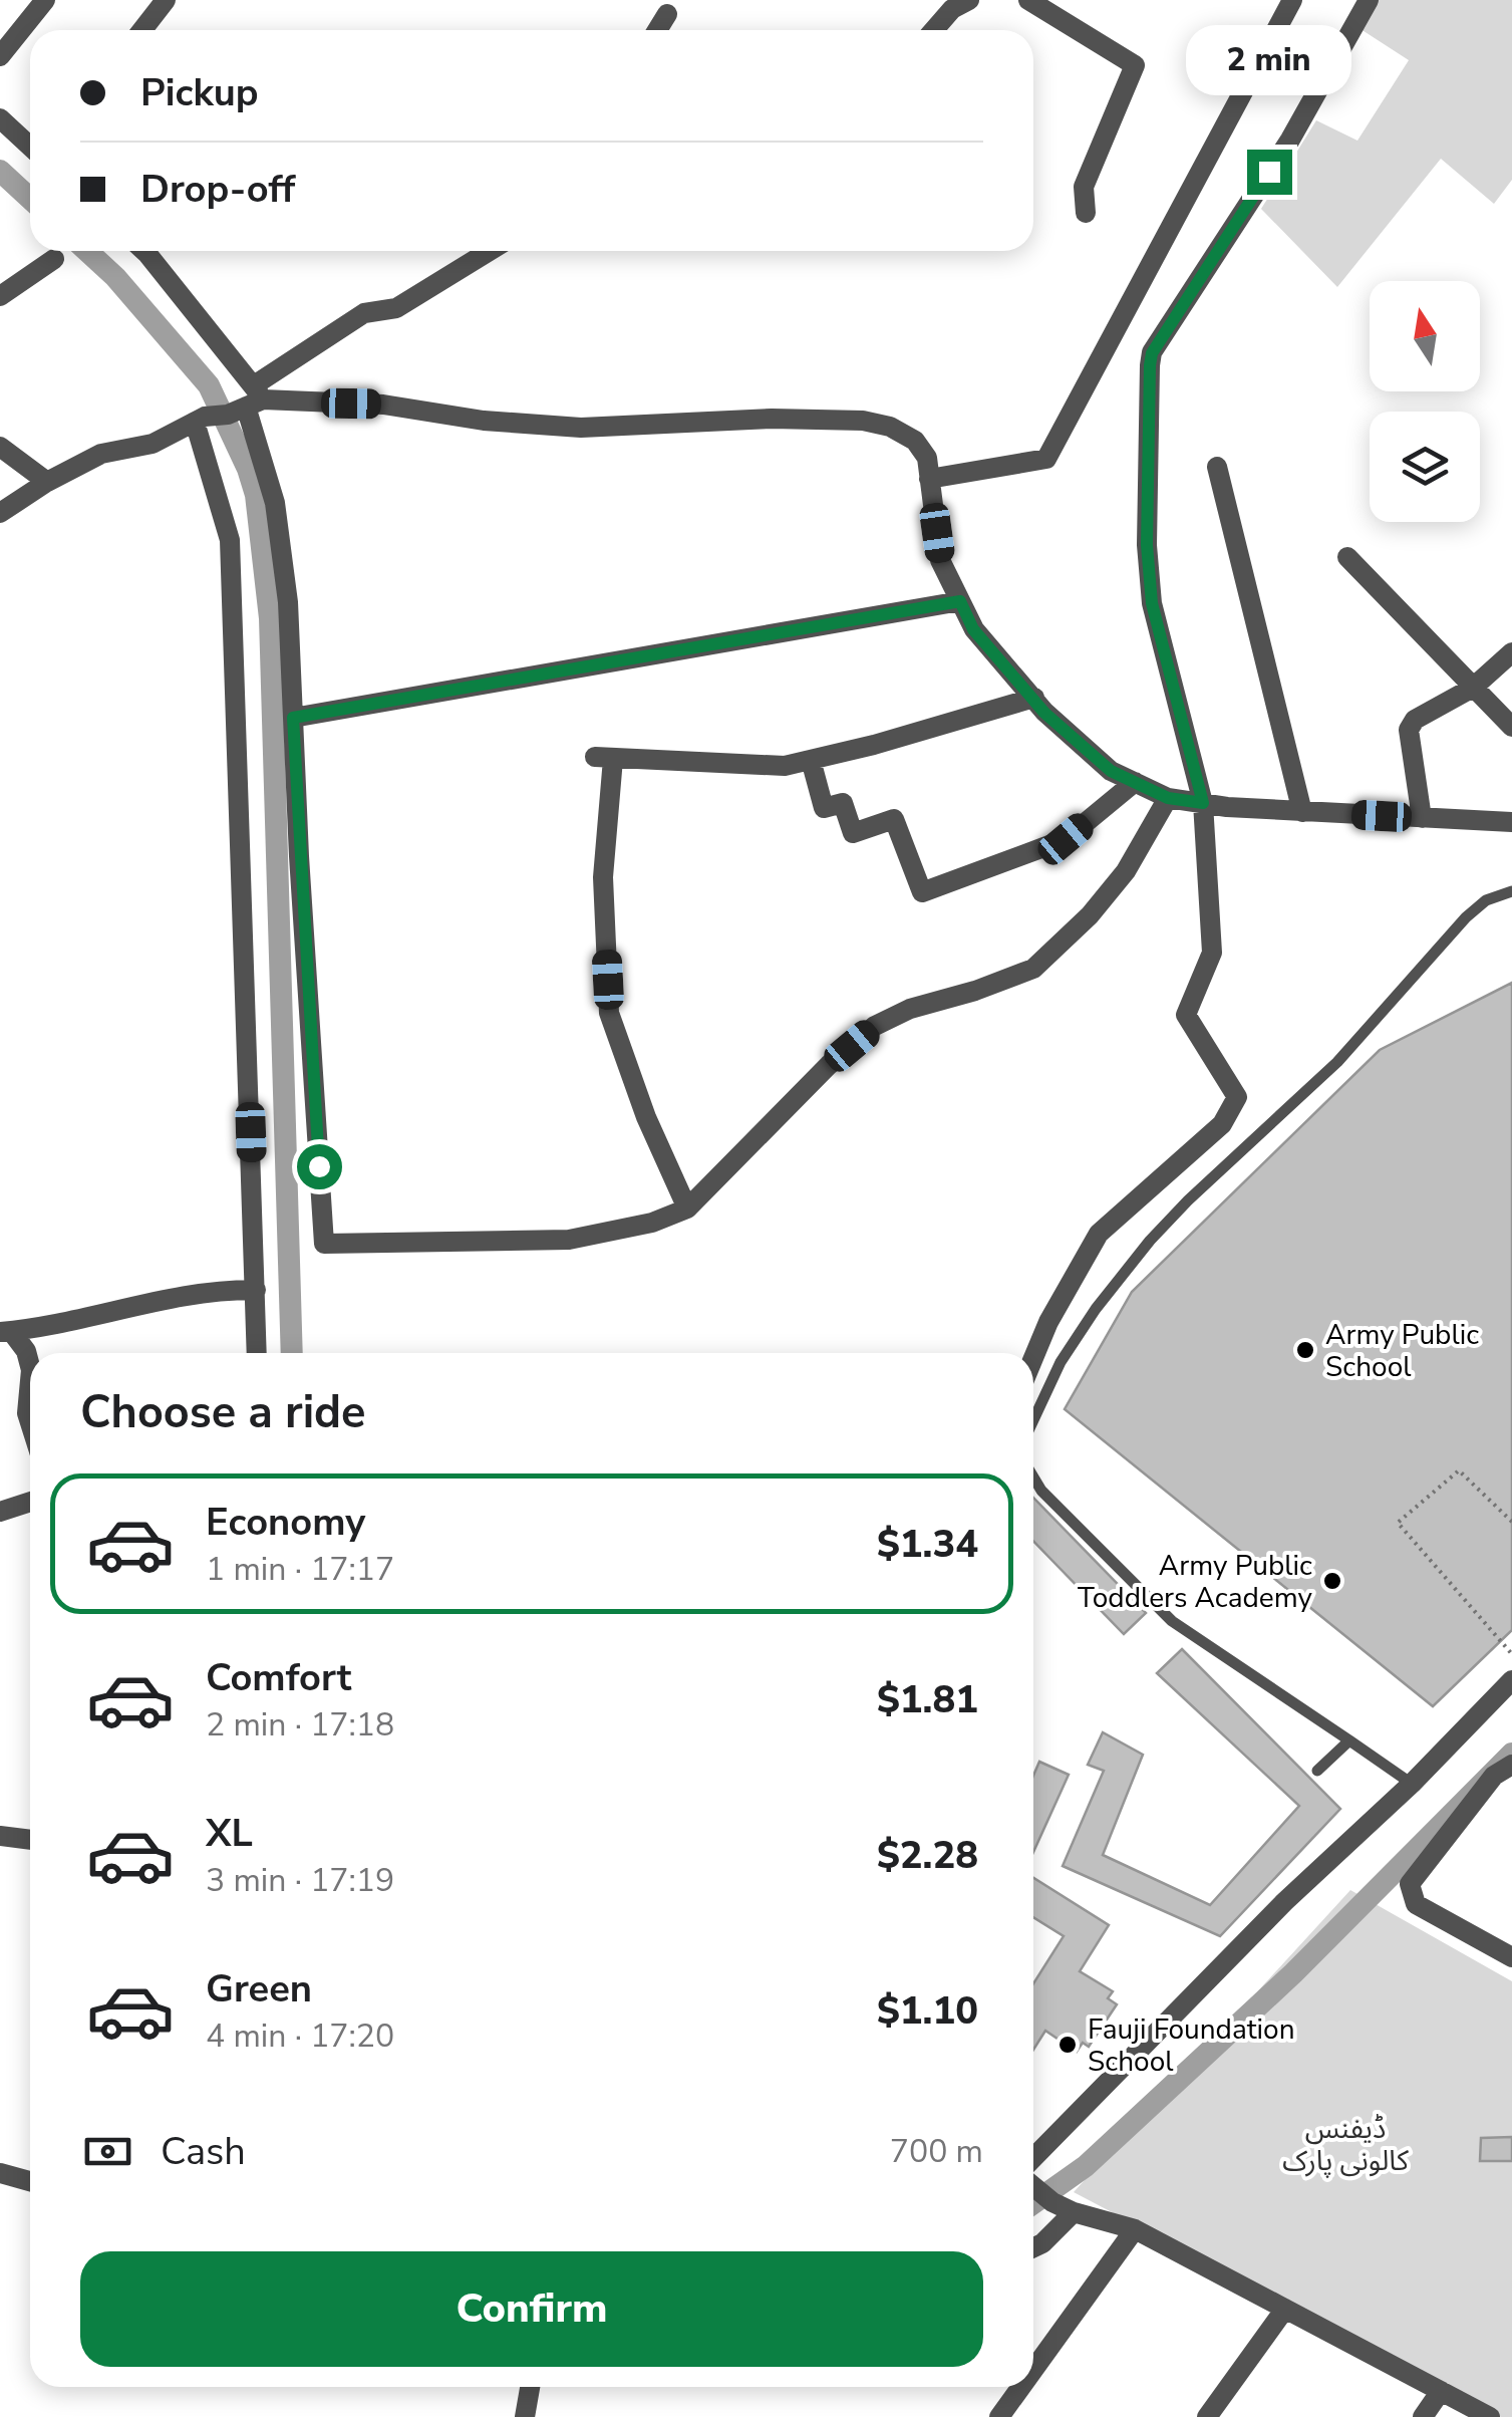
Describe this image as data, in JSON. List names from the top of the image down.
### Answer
{
  "parks": ["ڈیفنس کالونی پارک"],
  "places": ["Army Public School", "Army Public Toddlers Academy", "Fauji Foundation School"],
  "north": "top",
  "page": {
    "bubble": "2 min",
    "banner": ["Pickup", "Drop-off"],
    "heading": "Choose a ride",
    "list": [
      {
        "name": "Economy",
        "note": "1 min · 17:17",
        "value": "$1.34"
      },
      {
        "name": "Comfort",
        "note": "2 min · 17:18",
        "value": "$1.81"
      },
      {
        "name": "XL",
        "note": "3 min · 17:19",
        "value": "$2.28"
      },
      {
        "name": "Green",
        "note": "4 min · 17:20",
        "value": "$1.10"
      }
    ],
    "pay": ["Cash", "700 m"],
    "buttons": "Confirm"
  }
}
